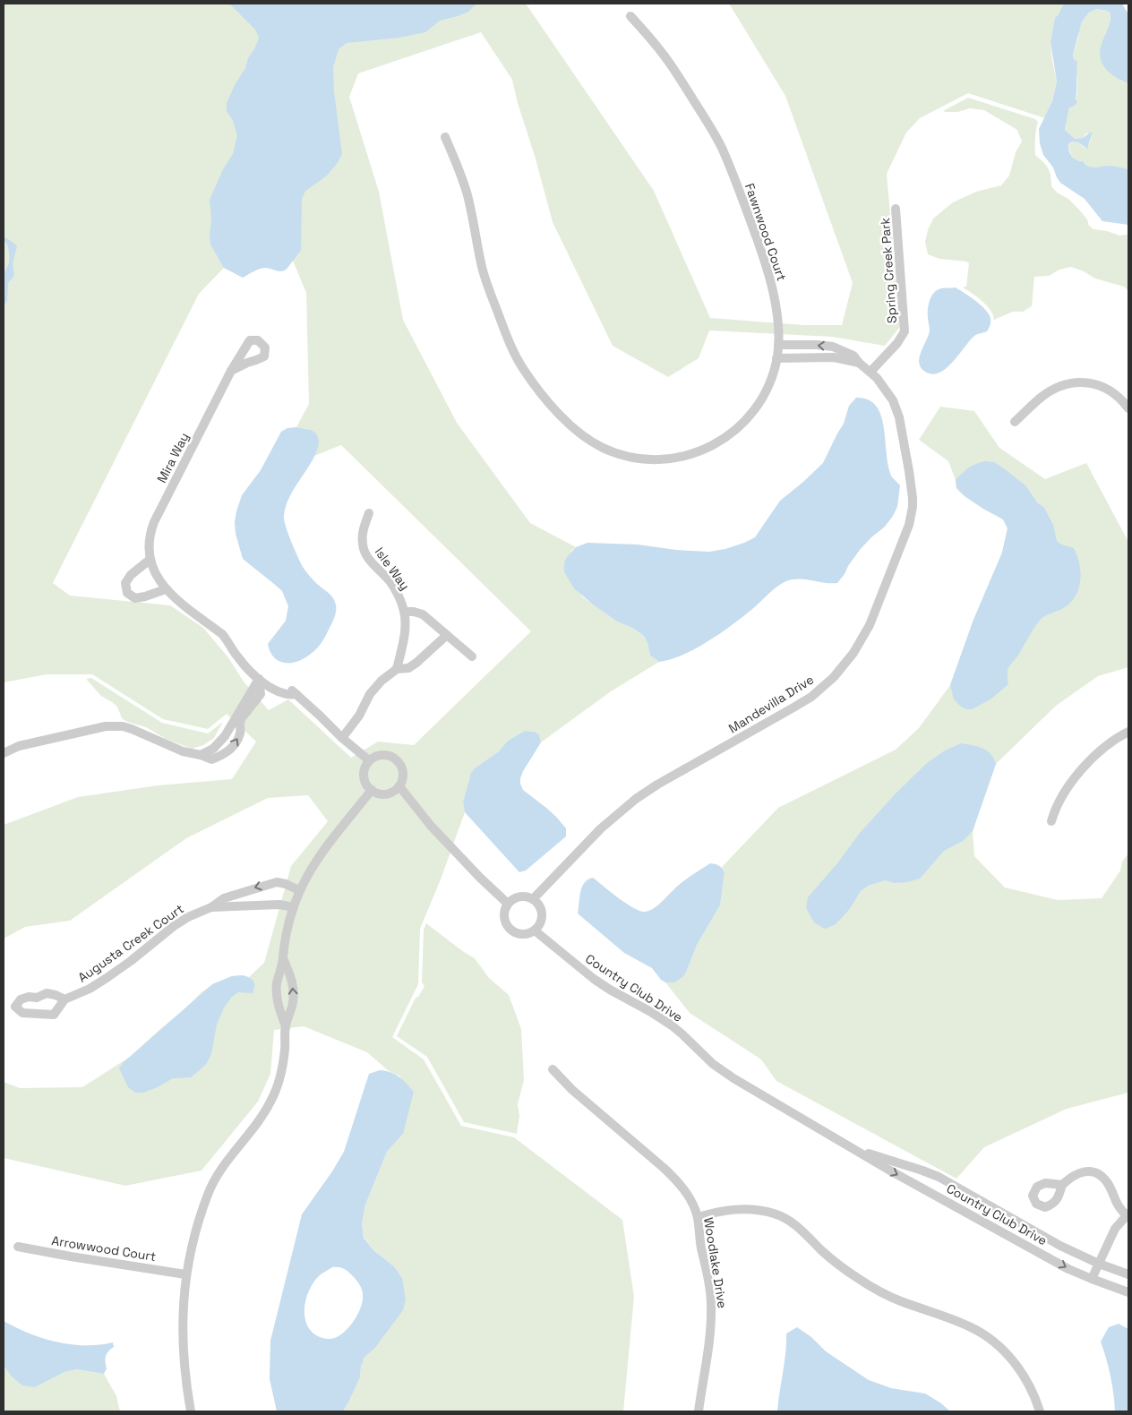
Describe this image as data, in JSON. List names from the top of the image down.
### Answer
{
  "streets": {
    "street": [
      "Fawnwood Court",
      "Spring Creek Park",
      "Mira Way",
      "Isle Way",
      "Mandevilla Drive",
      "Augusta Creek Court",
      "Country Club Drive",
      "Arrowwood Court",
      "Woodlake Drive"
    ]
  },
  "crossings": [
    ["Fawnwood Court", "Mandevilla Drive"],
    ["Spring Creek Park", "Mandevilla Drive"],
    ["Mandevilla Drive", "Country Club Drive"]
  ]
}
